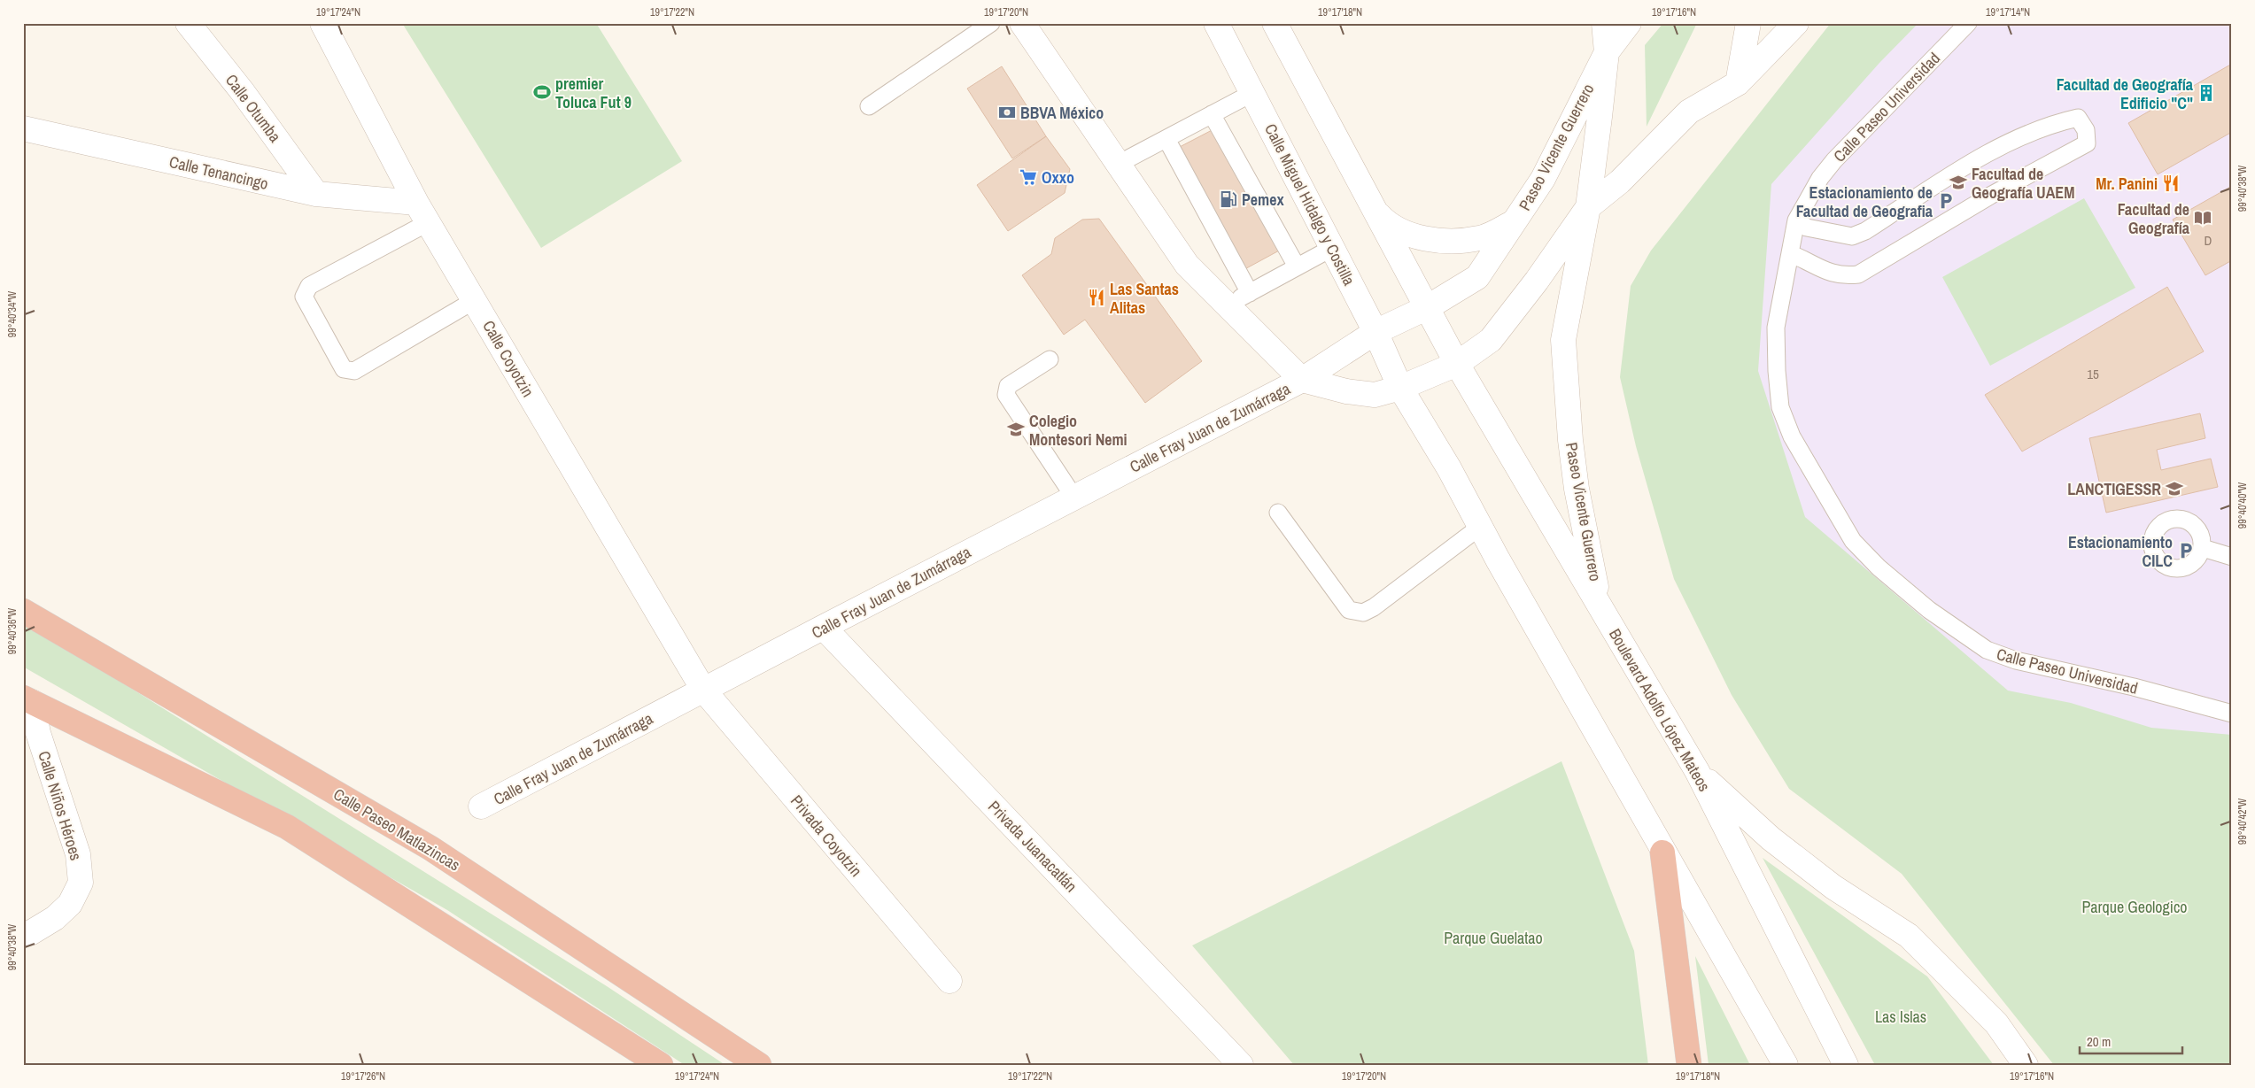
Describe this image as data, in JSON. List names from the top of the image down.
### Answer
{
  "streets": {
    "highway": ["Calle Paseo Matlazincas"],
    "main road": [
      "Calle Otumba",
      "Paseo Vicente Guerrero",
      "Calle Tenancingo",
      "Calle Miguel Hidalgo y Costilla",
      "Calle Coyotzin",
      "Calle Fray Juan de Zumárraga",
      "Boulevard Adolfo López Mateos",
      "Calle Niños Héroes",
      "Privada Coyotzin",
      "Privada Juanacatlán"
    ],
    "lane": ["Calle Paseo Universidad"]
  },
  "crossings": [
    ["Calle Otumba", "Calle Tenancingo"],
    ["Paseo Vicente Guerrero", "Calle Miguel Hidalgo y Costilla"],
    ["Paseo Vicente Guerrero", "Calle Fray Juan de Zumárraga"],
    ["Paseo Vicente Guerrero", "Boulevard Adolfo López Mateos"],
    ["Calle Tenancingo", "Calle Coyotzin"],
    ["Calle Coyotzin", "Calle Fray Juan de Zumárraga"],
    ["Calle Coyotzin", "Privada Coyotzin"],
    ["Calle Fray Juan de Zumárraga", "Privada Coyotzin"],
    ["Calle Fray Juan de Zumárraga", "Privada Juanacatlán"]
  ],
  "parks": ["Parque Geologico", "Parque Guelatao", "Las Islas"],
  "places": {
    "sports": ["premier Toluca Fut 9"],
    "building": ["Facultad de Geografía Edificio \"C\""],
    "bank": ["BBVA México"],
    "supermarket": ["Oxxo"],
    "school or university": ["Facultad de Geografía UAEM", "Colegio Montesori Nemi", "LANCTIGESSR"],
    "restaurant": ["Mr. Panini", "Las Santas Alitas"],
    "fuel station": ["Pemex"],
    "parking": ["Estacionamiento de Facultad de Geografia", "Estacionamiento CILC"],
    "library": ["Facultad de Geografía"]
  },
  "house_numbers": ["D", "15"],
  "scale_bar": "20 m",
  "coordinates": [
    "19°17'24\"N",
    "19°17'22\"N",
    "19°17'20\"N",
    "19°17'18\"N",
    "19°17'16\"N",
    "19°17'14\"N",
    "99°40'38\"W",
    "99°40'34\"W",
    "99°40'40\"W",
    "99°40'36\"W",
    "99°40'42\"W",
    "19°17'26\"N"
  ]
}
